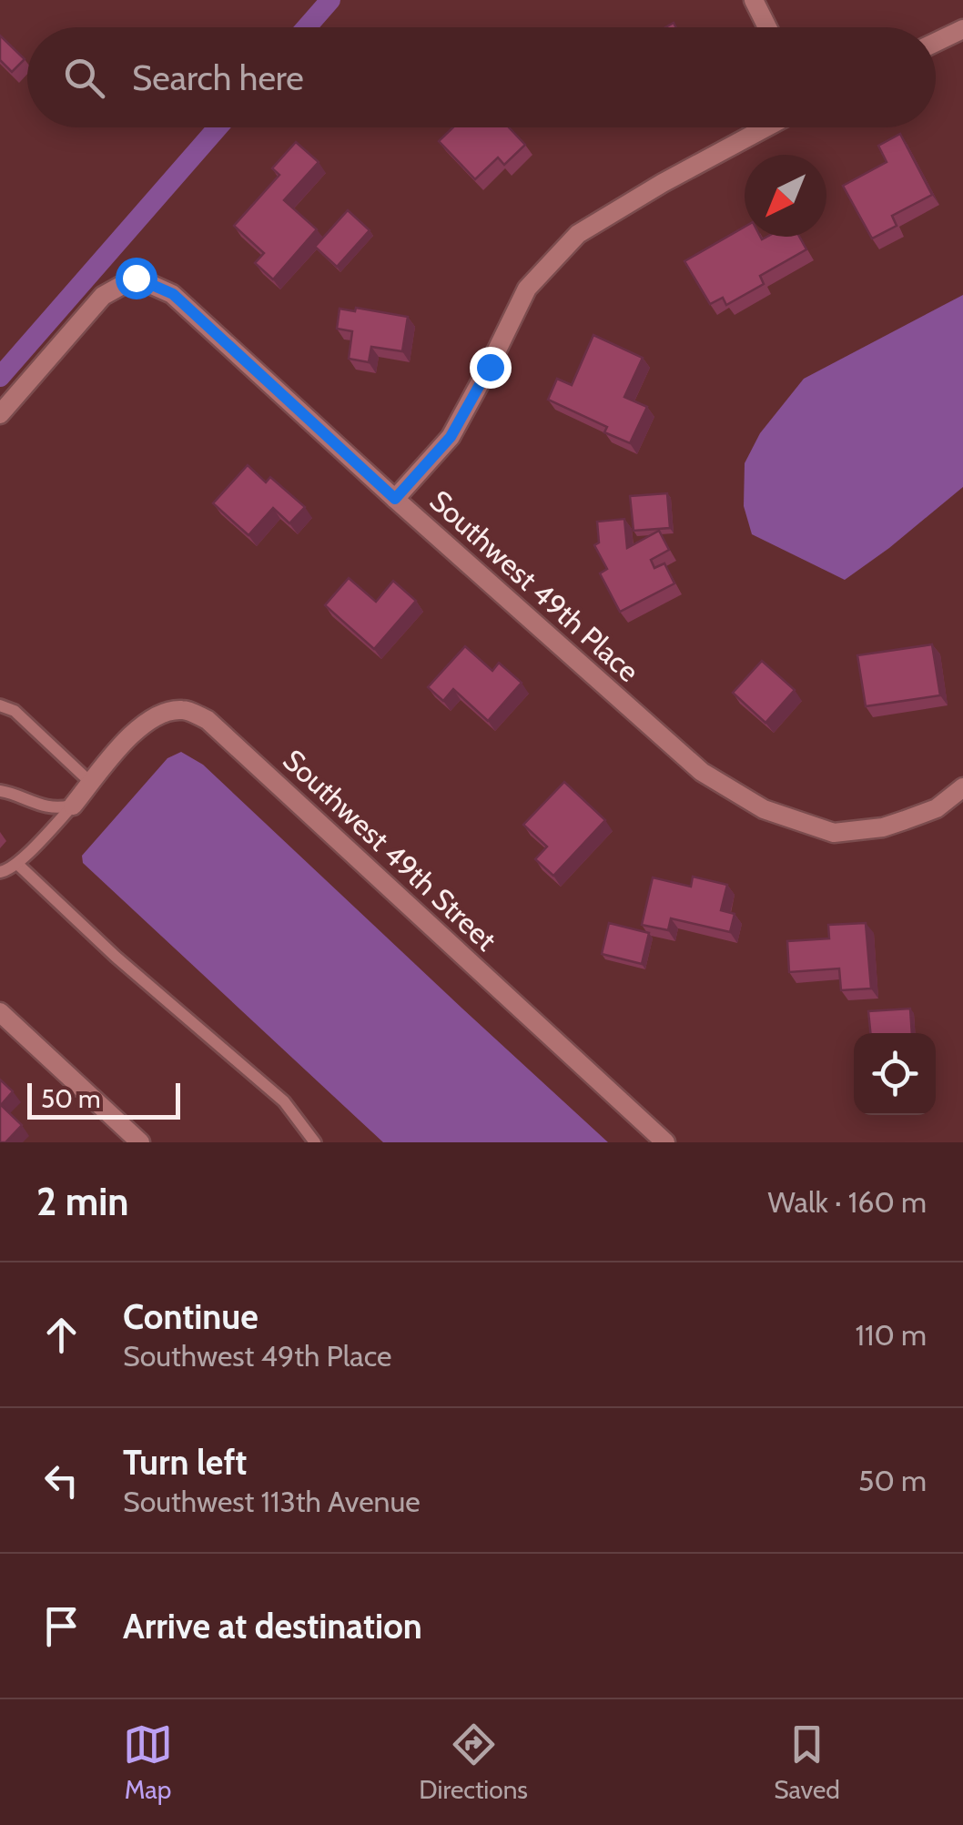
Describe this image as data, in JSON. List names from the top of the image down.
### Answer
{
  "streets": {
    "street": ["Southwest 49th Place", "Southwest 49th Street"]
  },
  "scale_bar": "50 m",
  "north": "bottom left",
  "page": {
    "search": "Search here",
    "scale": "50 m",
    "heading": ["2 min", "Walk · 160 m"],
    "list": [
      ["Continue", "Southwest 49th Place", "110 m"],
      ["Turn left", "Southwest 113th Avenue", "50 m"],
      "Arrive at destination"
    ],
    "nav": ["Map", "Directions", "Saved"]
  }
}
